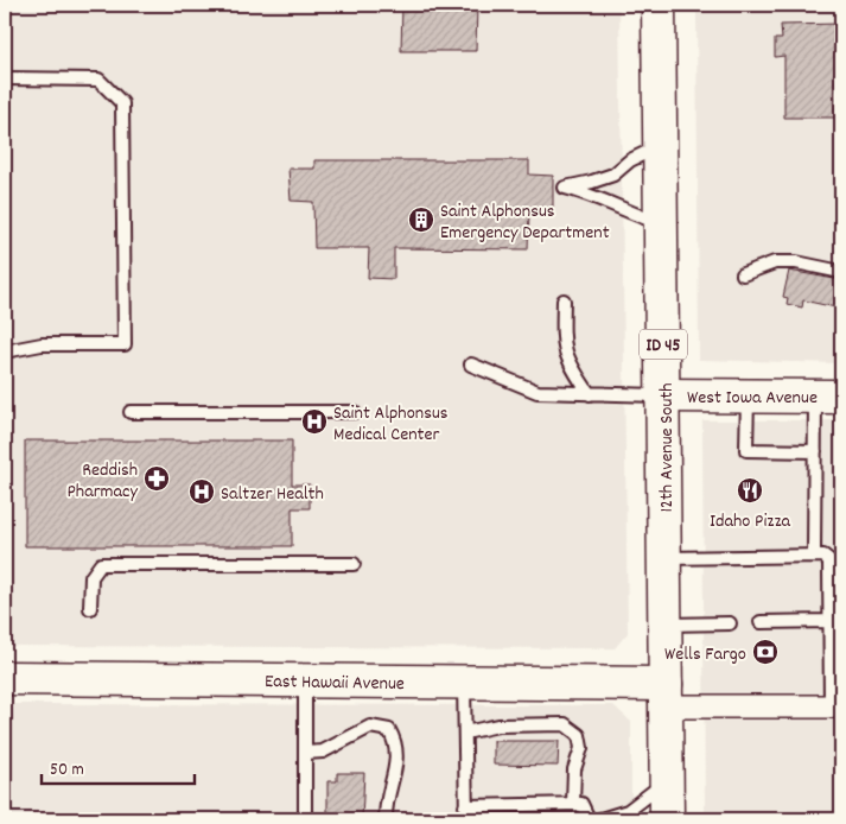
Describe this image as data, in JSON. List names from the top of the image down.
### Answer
{
  "streets": {
    "street": [
      "ID 45",
      "West Iowa Avenue",
      "12th Avenue South",
      "East Hawaii Avenue"
    ]
  },
  "crossings": [
    ["West Iowa Avenue", "12th Avenue South"],
    ["12th Avenue South", "East Hawaii Avenue"]
  ],
  "places": {
    "building": ["Saint Alphonsus Emergency Department"],
    "hospital": ["Saint Alphonsus Medical Center", "Saltzer Health"],
    "pharmacy": ["Reddish Pharmacy"],
    "restaurant": ["Idaho Pizza"],
    "bank": ["Wells Fargo"]
  },
  "scale_bar": "50 m"
}
